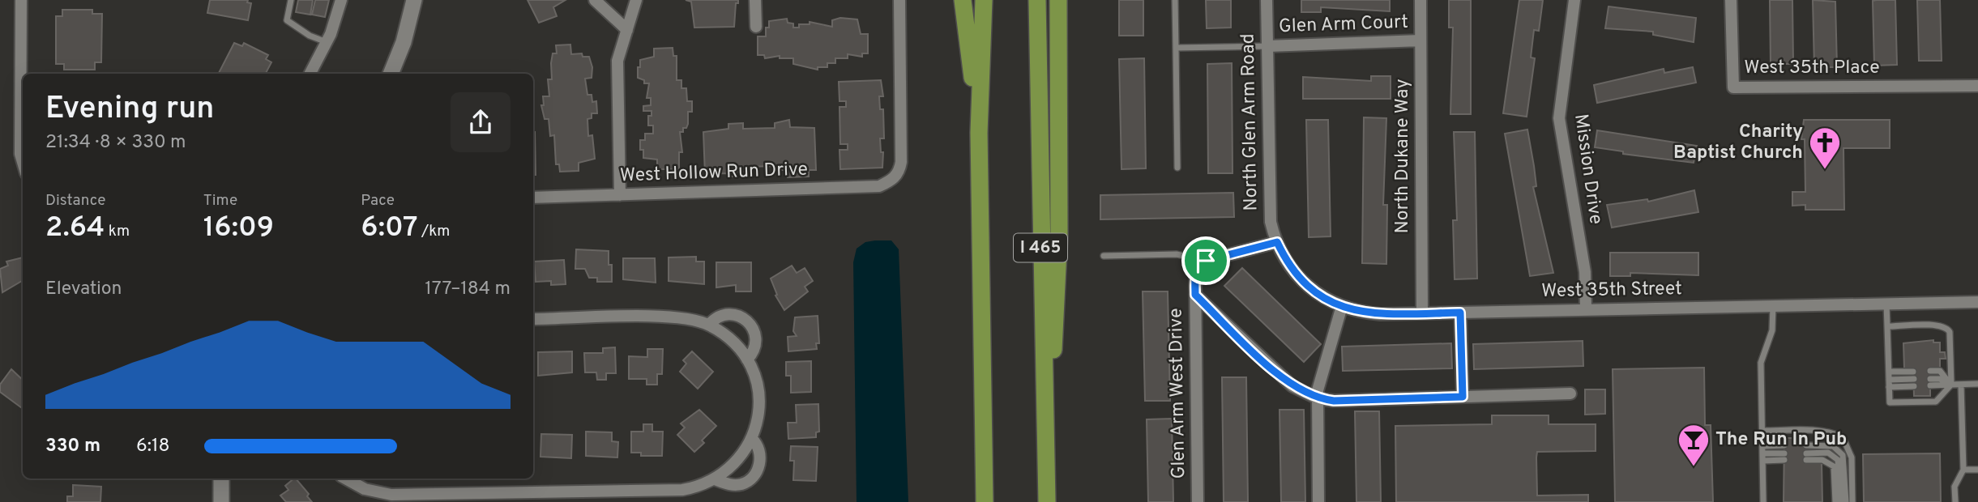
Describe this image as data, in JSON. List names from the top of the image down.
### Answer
{
  "streets": {
    "highway": ["I 465"],
    "street": [
      "Glen Arm Court",
      "West 35th Place",
      "North Glen Arm Road",
      "North Dukane Way",
      "Mission Drive",
      "West Hollow Run Drive",
      "West 35th Street",
      "Glen Arm West Drive"
    ]
  },
  "crossings": [
    ["Glen Arm Court", "North Glen Arm Road"],
    ["Glen Arm Court", "North Dukane Way"],
    ["North Glen Arm Road", "West 35th Street"],
    ["North Dukane Way", "West 35th Street"],
    ["Mission Drive", "West 35th Street"]
  ],
  "places": {
    "church": ["Charity Baptist Church"],
    "bar": ["The Run In Pub"]
  },
  "page": {
    "heading": ["Evening run", "21:34 · 8 × 330 m"],
    "stats": [
      ["Distance", "2.64 km"],
      ["Time", "16:09"],
      ["Pace", "6:07 /km"]
    ],
    "chart": ["Elevation", "177–184 m"],
    "list": [
      {
        "name": "330 m",
        "note": "6:18"
      }
    ]
  }
}
